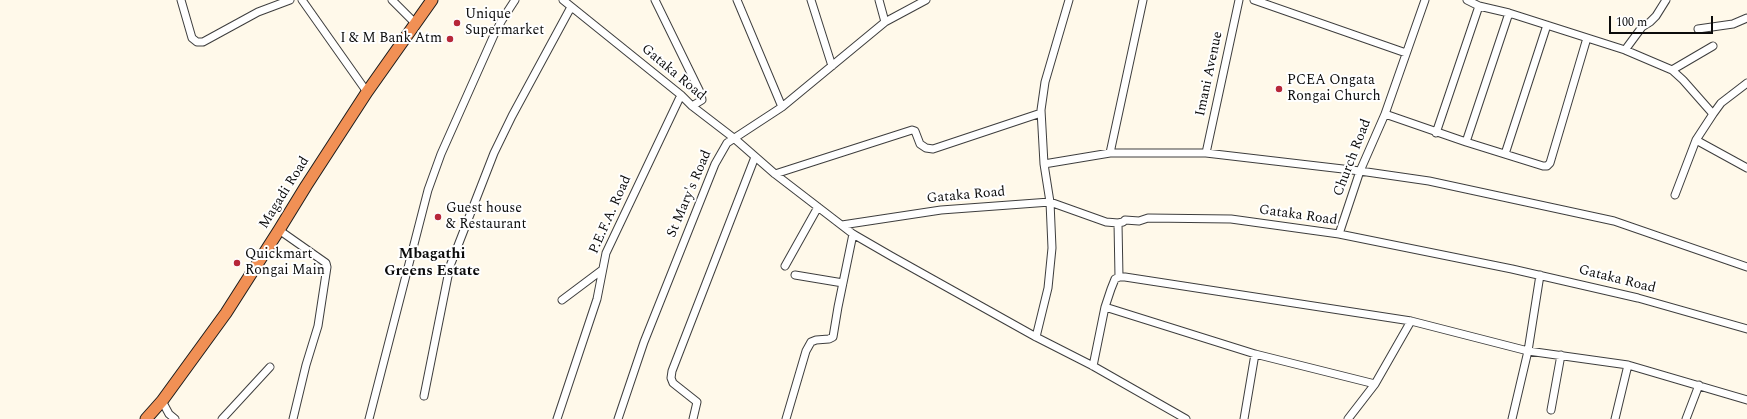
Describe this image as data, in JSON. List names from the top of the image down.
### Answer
{
  "streets": {
    "highway": ["Magadi Road"],
    "street": [
      "Gataka Road",
      "Imani Avenue",
      "Church Road",
      "St Mary's Road",
      "P.E.F.A. Road"
    ]
  },
  "crossings": [
    ["Gataka Road", "Church Road"],
    ["Gataka Road", "St Mary's Road"],
    ["Gataka Road", "P.E.F.A. Road"]
  ],
  "districts": ["Mbagathi Greens Estate"],
  "places": [
    "Unique Supermarket",
    "I & M Bank Atm",
    "PCEA Ongata Rongai Church",
    "Guest house & Restaurant",
    "Quickmart Rongai Main"
  ],
  "scale_bar": "100 m"
}
